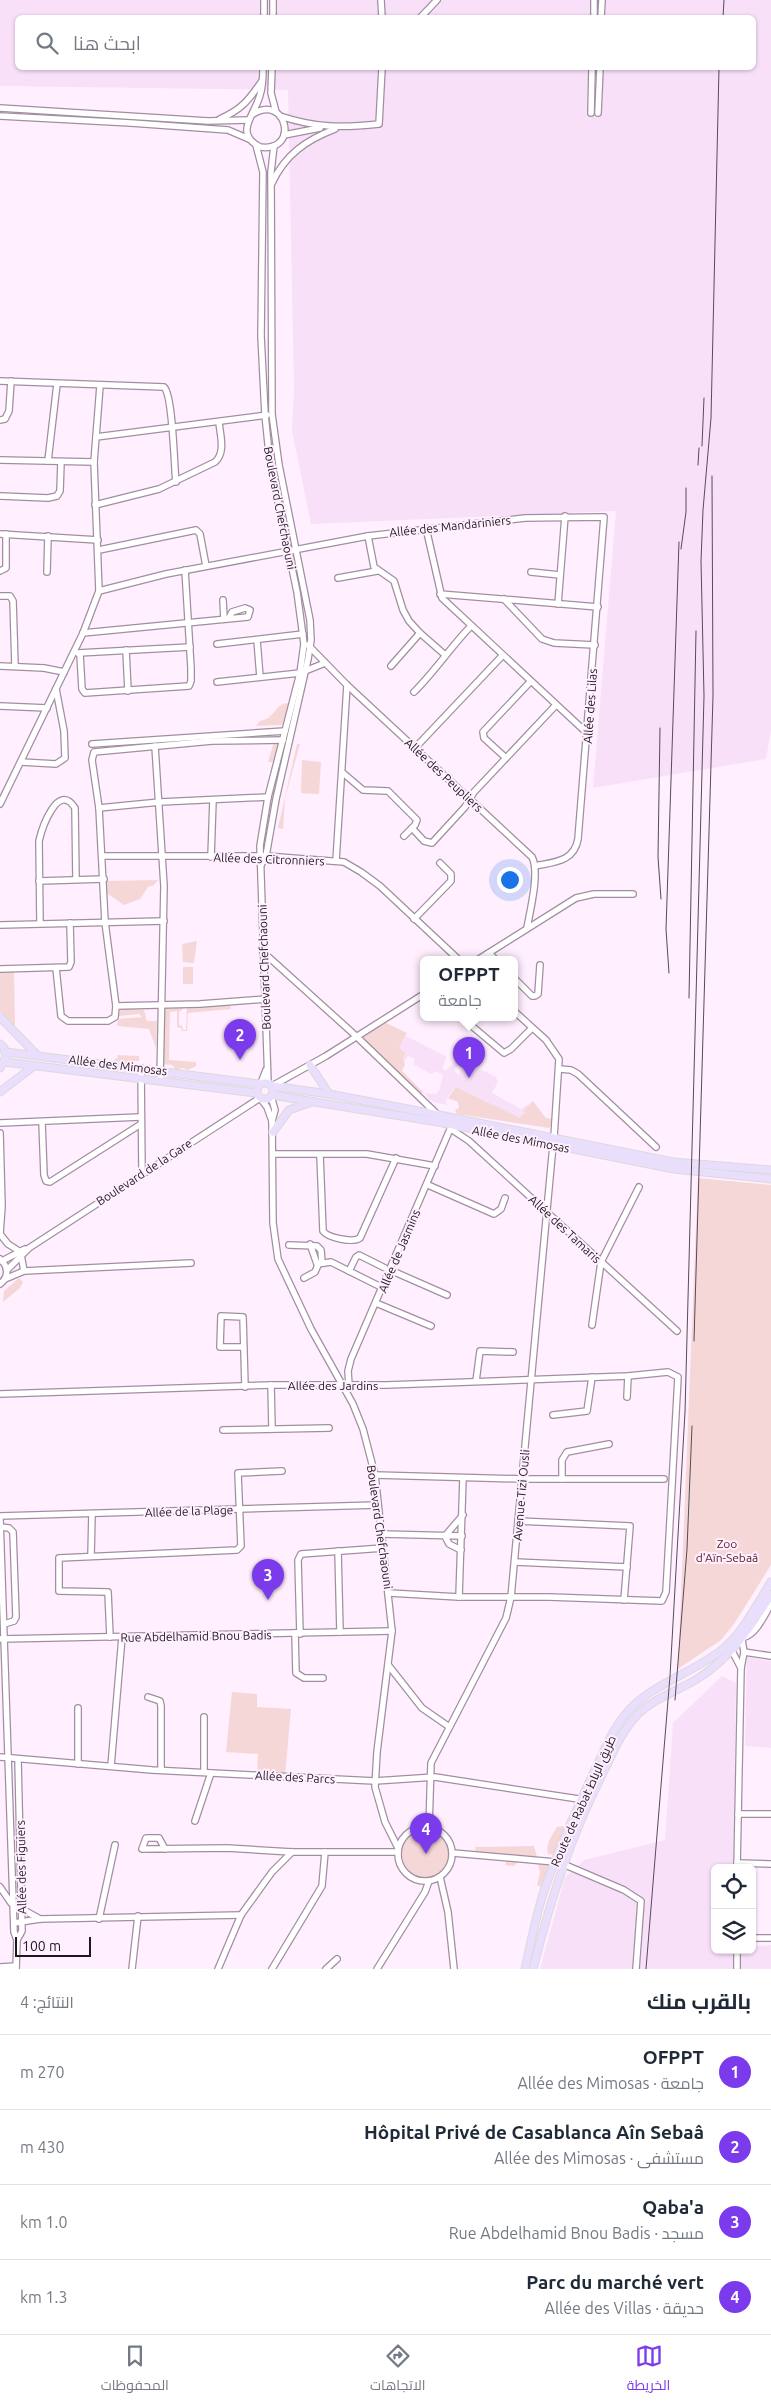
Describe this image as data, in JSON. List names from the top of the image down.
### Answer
{
  "streets": {
    "main road": ["Allée des Mimosas", "Route de Rabat طريق الرباط"],
    "street": [
      "Boulevard Chefchaouni",
      "Allée des Mandariniers",
      "Allée des Lilas",
      "Allée des Peupliers",
      "Allée des Citronniers",
      "Boulevard de la Gare",
      "Allée des Tamaris",
      "Allée de Jasmins",
      "Allée des Jardins",
      "Avenue Tizi Ousli",
      "Allée de la Plage",
      "Rue Abdelhamid Bnou Badis",
      "Allée des Parcs",
      "Allée des Figuiers"
    ]
  },
  "crossings": [
    ["Boulevard Chefchaouni", "Allée des Mandariniers"],
    ["Boulevard Chefchaouni", "Allée des Peupliers"],
    ["Boulevard Chefchaouni", "Allée des Citronniers"],
    ["Boulevard Chefchaouni", "Allée des Mimosas"],
    ["Boulevard Chefchaouni", "Boulevard de la Gare"],
    ["Boulevard Chefchaouni", "Allée des Jardins"],
    ["Boulevard Chefchaouni", "Avenue Tizi Ousli"],
    ["Boulevard Chefchaouni", "Allée de la Plage"],
    ["Boulevard Chefchaouni", "Rue Abdelhamid Bnou Badis"],
    ["Boulevard Chefchaouni", "Allée des Parcs"],
    ["Allée des Mandariniers", "Allée des Lilas"],
    ["Allée des Lilas", "Allée des Peupliers"],
    ["Allée des Mimosas", "Boulevard de la Gare"],
    ["Allée des Mimosas", "Allée des Tamaris"],
    ["Allée des Mimosas", "Allée de Jasmins"],
    ["Allée des Mimosas", "Avenue Tizi Ousli"],
    ["Allée des Tamaris", "Allée de Jasmins"],
    ["Allée des Tamaris", "Avenue Tizi Ousli"],
    ["Allée de Jasmins", "Allée des Jardins"],
    ["Allée des Jardins", "Avenue Tizi Ousli"],
    ["Avenue Tizi Ousli", "Allée des Parcs"],
    ["Allée de la Plage", "Allée des Figuiers"],
    ["Rue Abdelhamid Bnou Badis", "Allée des Figuiers"],
    ["Allée des Parcs", "Route de Rabat طريق الرباط"],
    ["Allée des Parcs", "Allée des Figuiers"]
  ],
  "parks": ["Zoo d'Aïn-Sebaâ"],
  "scale_bar": "100 m",
  "page": {
    "search": "ابحث هنا",
    "popup": ["OFPPT", "جامعة"],
    "pins": [
      "2",
      "1",
      "3",
      "4"
    ],
    "scale": "100 m",
    "heading": ["بالقرب منك", "النتائج: 4"],
    "list": [
      {
        "mark": "1",
        "name": "OFPPT",
        "note": "جامعة · Allée des Mimosas",
        "value": "270 m"
      },
      {
        "mark": "2",
        "name": "Hôpital Privé de Casablanca Aîn Sebaâ",
        "note": "مستشفى · Allée des Mimosas",
        "value": "430 m"
      },
      {
        "mark": "3",
        "name": "Qaba'a",
        "note": "مسجد · Rue Abdelhamid Bnou Badis",
        "value": "1.0 km"
      },
      {
        "mark": "4",
        "name": "Parc du marché vert",
        "note": "حديقة · Allée des Villas",
        "value": "1.3 km"
      }
    ],
    "nav": ["الخريطة", "الاتجاهات", "المحفوظات"]
  }
}
